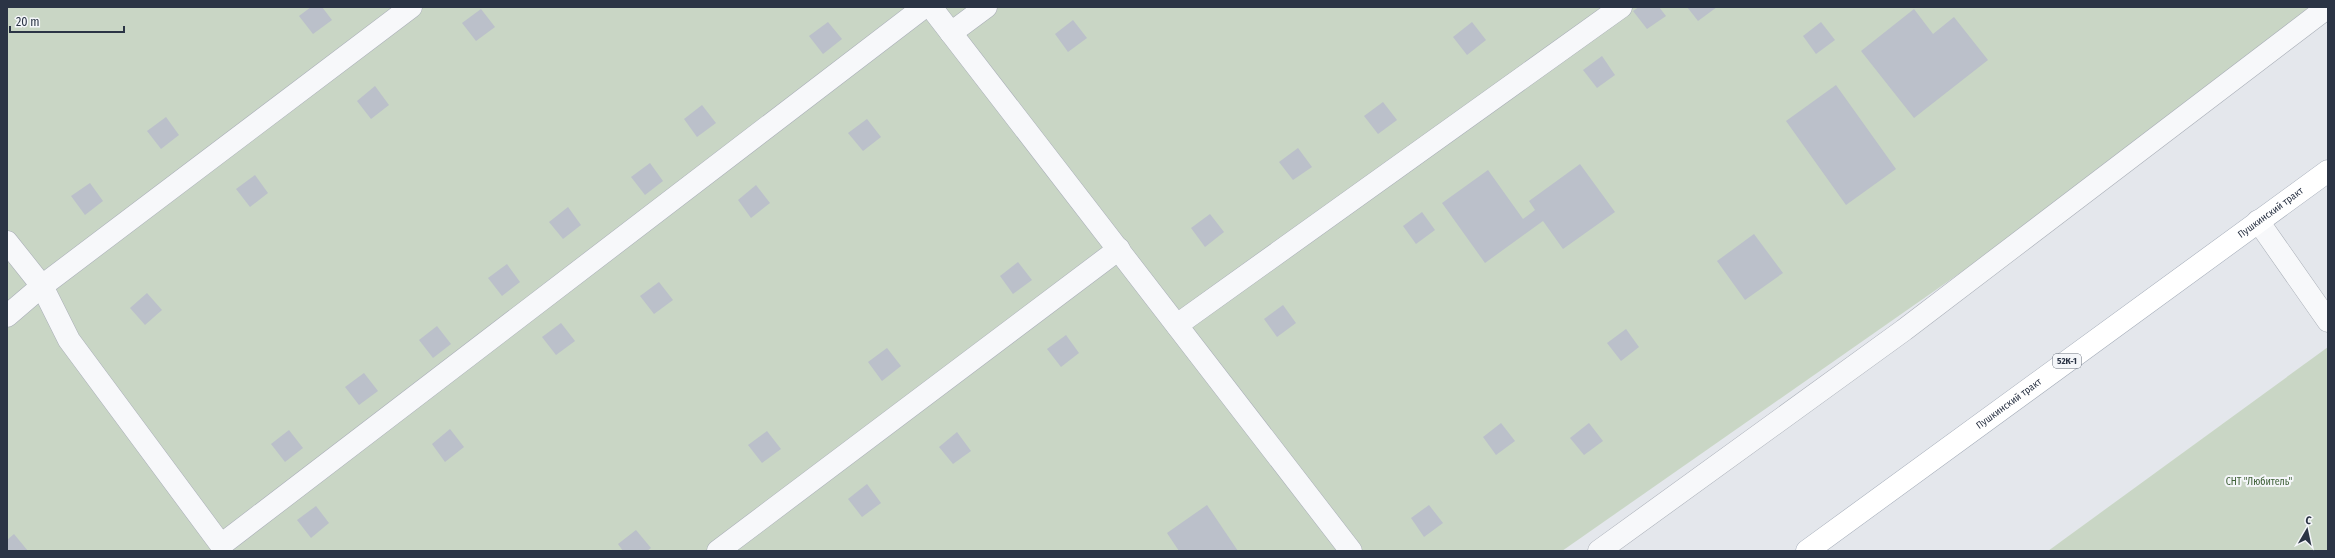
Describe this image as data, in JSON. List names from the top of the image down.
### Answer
{
  "streets": {
    "main road": ["Пушкинский тракт", "52К-1"]
  },
  "parks": ["СНТ \"Любитель\""],
  "scale_bar": "20 m",
  "north": "top"
}
